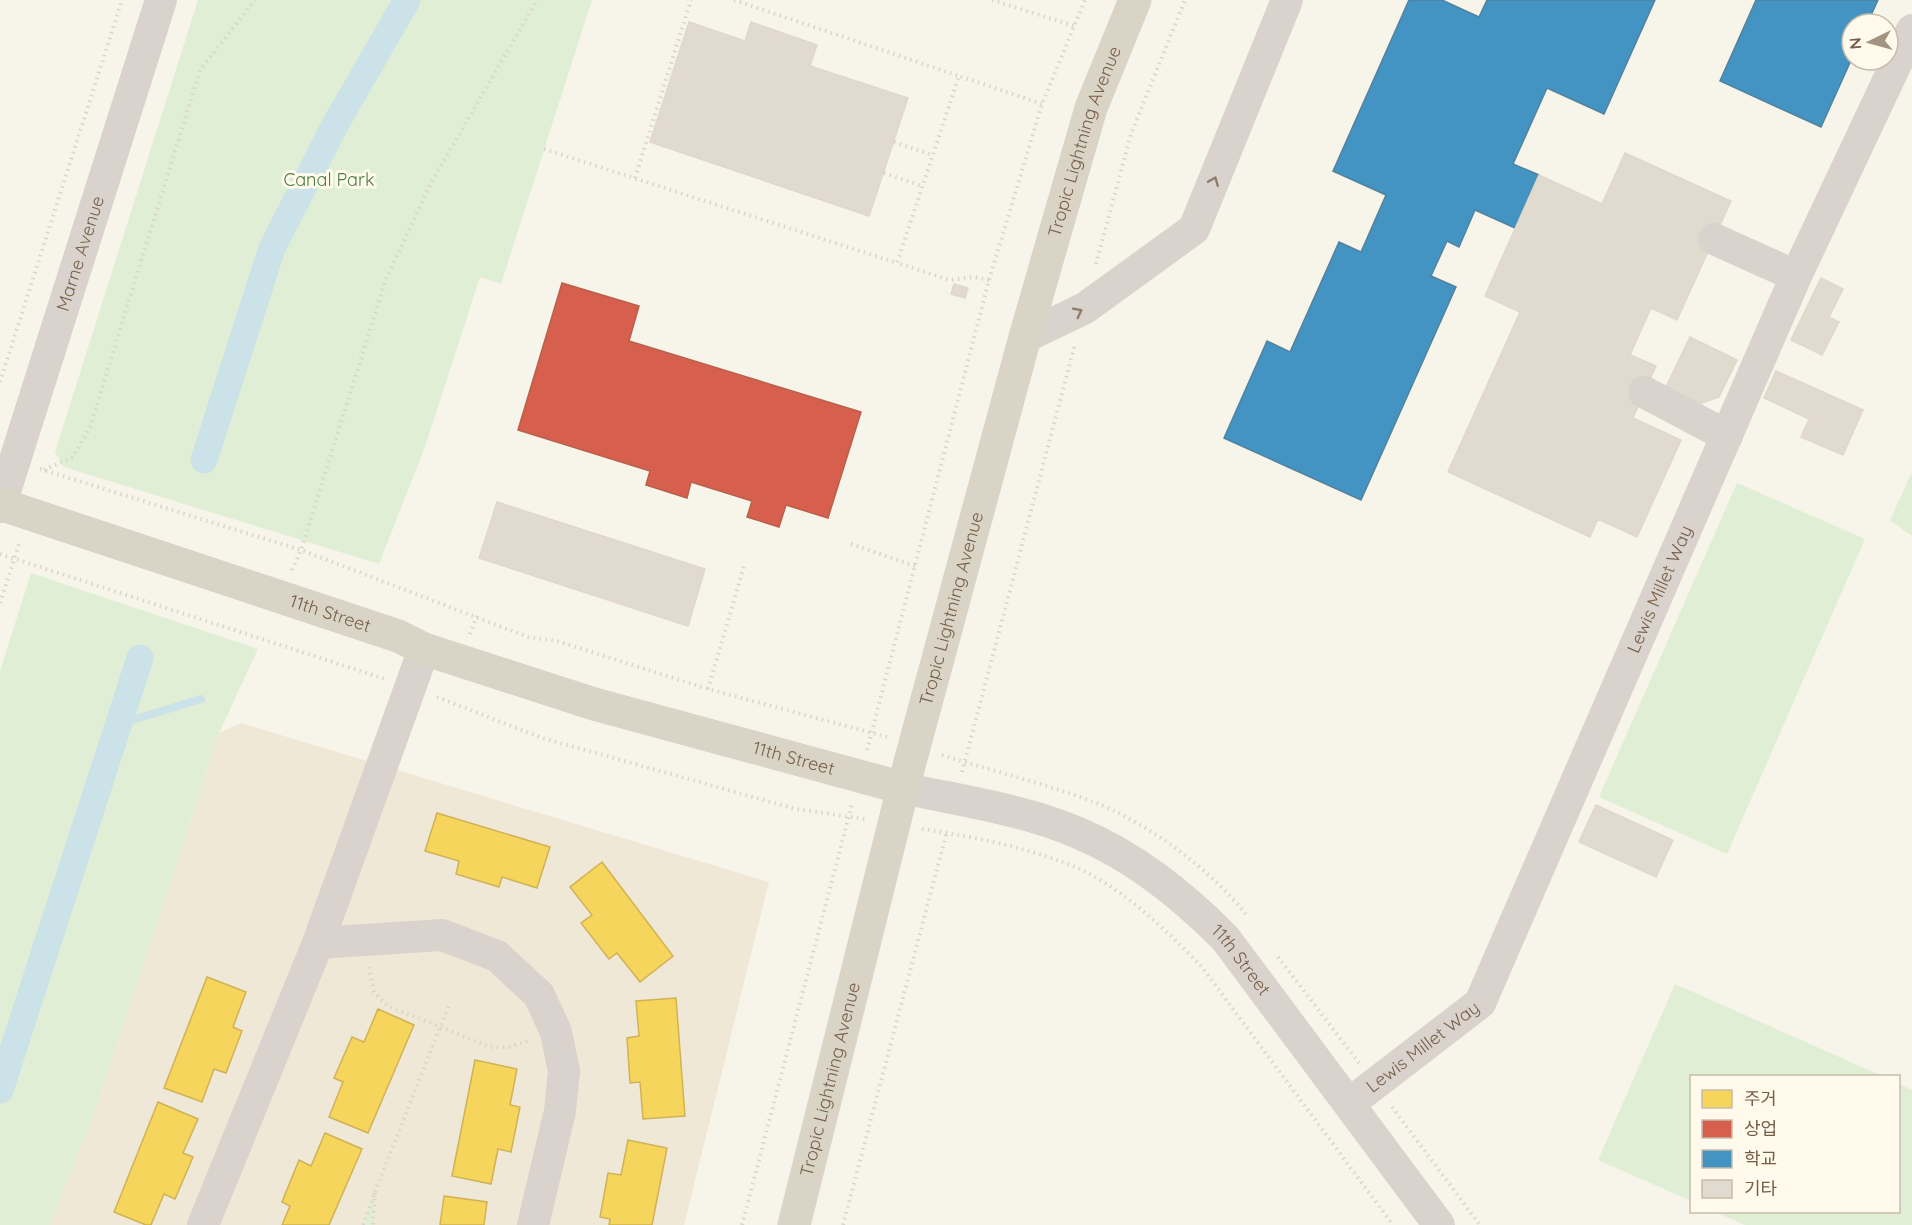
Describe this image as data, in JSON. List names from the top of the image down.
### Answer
{
  "streets": {
    "main road": ["Tropic Lightning Avenue", "11th Street"],
    "street": ["Marne Avenue", "Lewis Millet Way"]
  },
  "crossings": [
    ["Tropic Lightning Avenue", "11th Street"],
    ["Marne Avenue", "11th Street"],
    ["Lewis Millet Way", "11th Street"]
  ],
  "parks": ["Canal Park"],
  "legend": [
    "주거",
    "상업",
    "학교",
    "기타"
  ],
  "north": "left"
}
